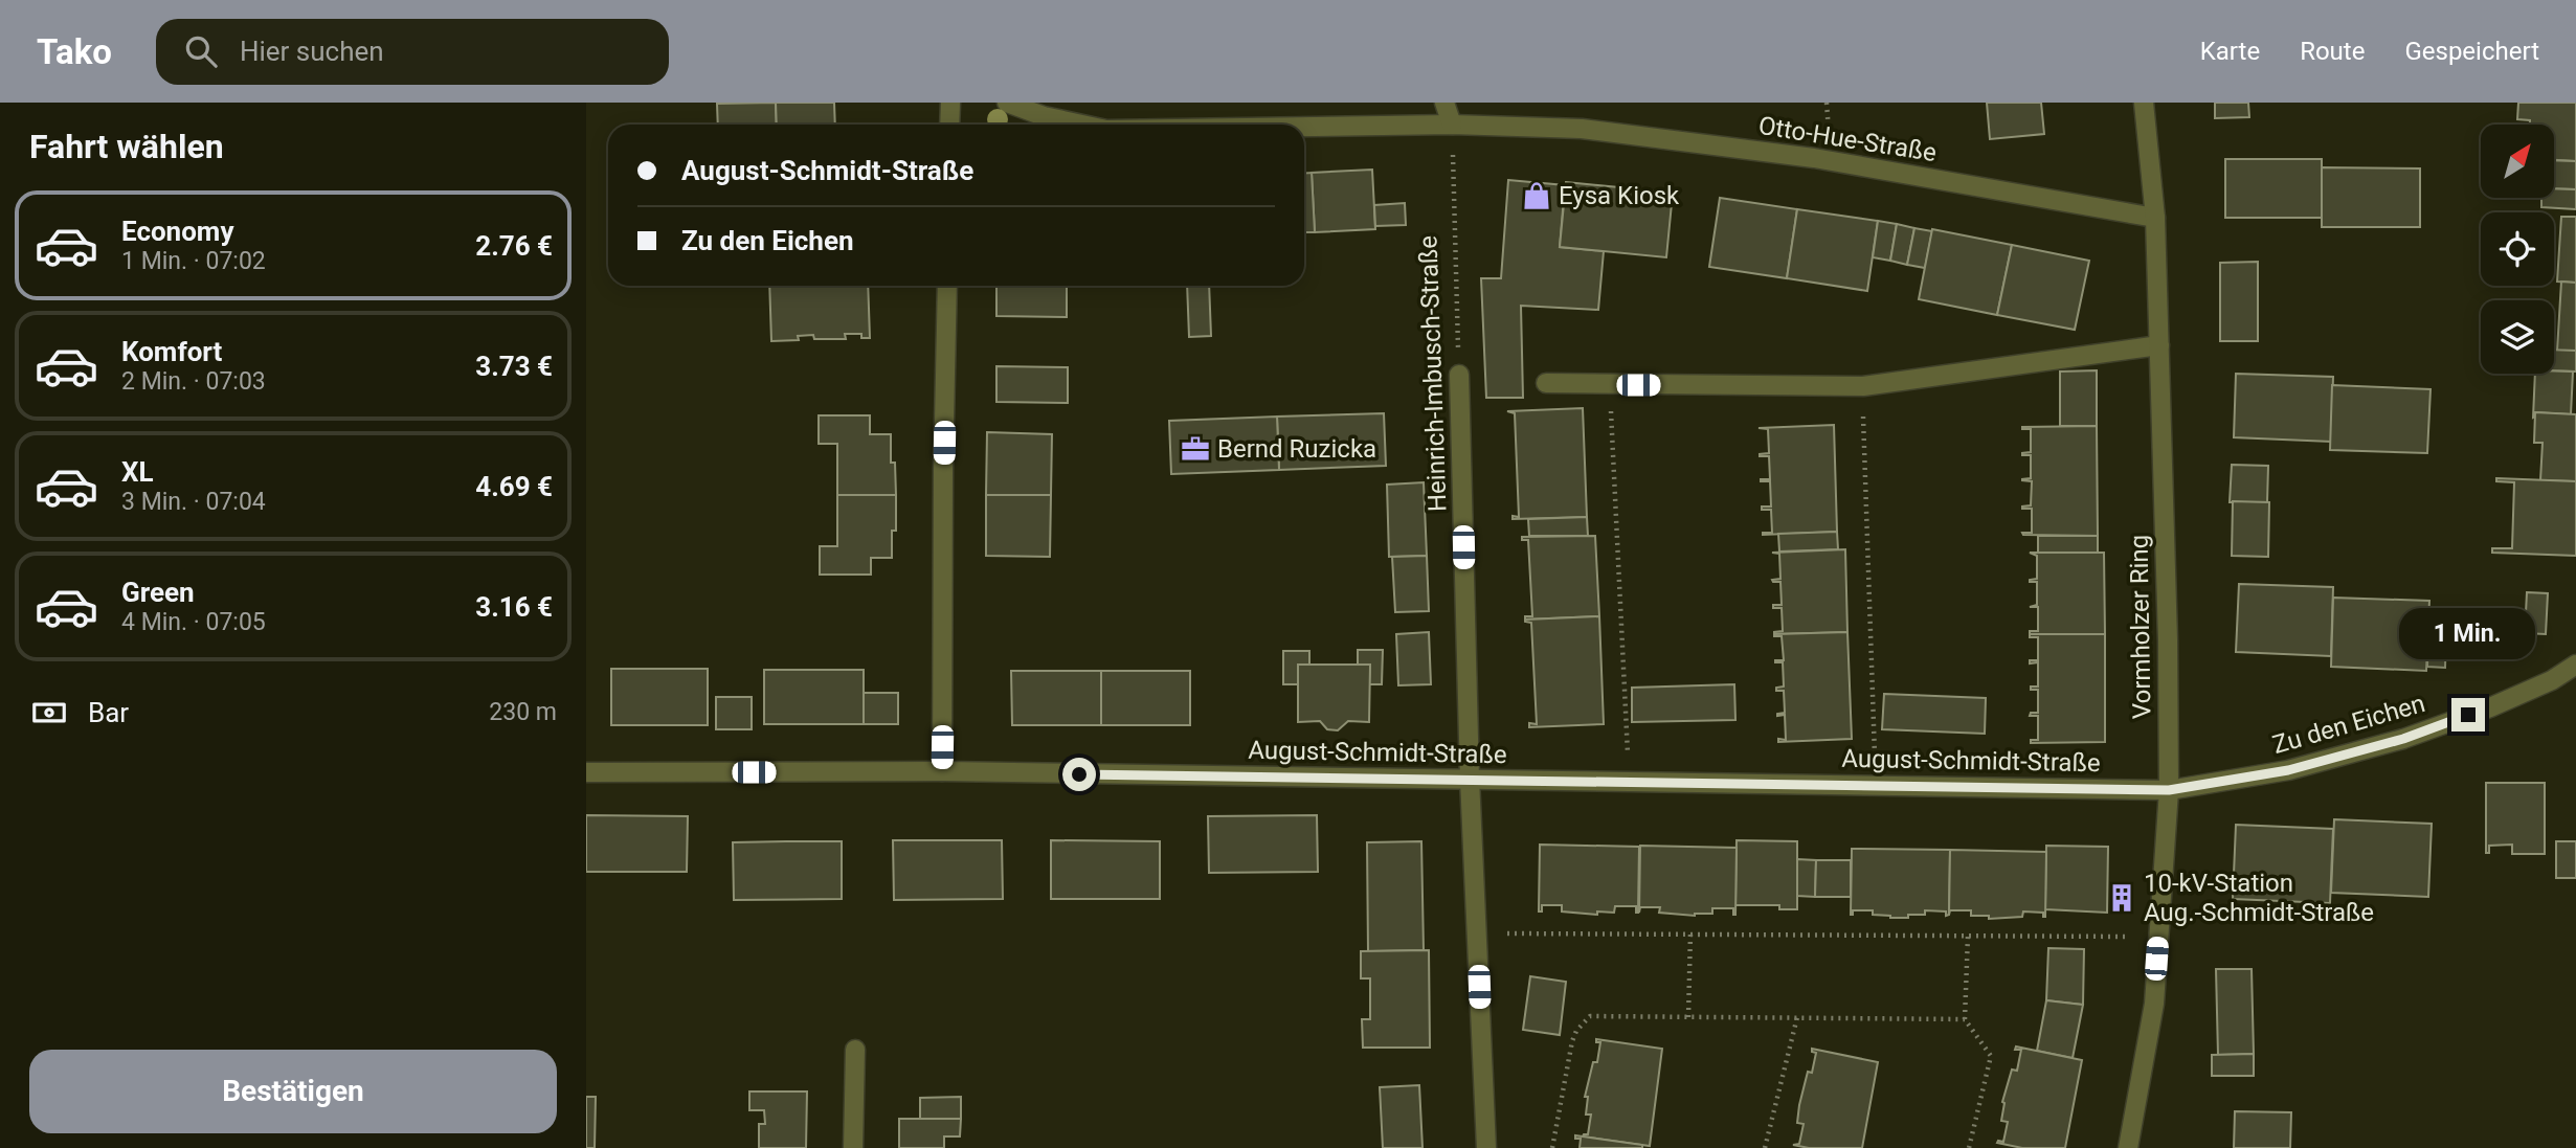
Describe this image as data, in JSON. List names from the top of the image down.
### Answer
{
  "streets": {
    "street": [
      "Otto-Hue-Straße",
      "Heinrich-Imbusch-Straße",
      "Vormholzer Ring",
      "Zu den Eichen",
      "August-Schmidt-Straße"
    ]
  },
  "crossings": [
    ["Otto-Hue-Straße", "Heinrich-Imbusch-Straße"],
    ["Otto-Hue-Straße", "Vormholzer Ring"],
    ["Heinrich-Imbusch-Straße", "August-Schmidt-Straße"],
    ["Vormholzer Ring", "Zu den Eichen"],
    ["Vormholzer Ring", "August-Schmidt-Straße"],
    ["Zu den Eichen", "August-Schmidt-Straße"]
  ],
  "places": {
    "shop": ["Eysa Kiosk"],
    "office": ["Bernd Ruzicka"],
    "building": ["10-kV-Station Aug.-Schmidt-Straße"]
  },
  "north": "top right",
  "page": {
    "header": "Tako",
    "search": "Hier suchen",
    "nav": ["Karte", "Route", "Gespeichert"],
    "heading": "Fahrt wählen",
    "banner": ["August-Schmidt-Straße", "Zu den Eichen"],
    "list": [
      {
        "name": "Economy",
        "note": "1 Min. · 07:02",
        "value": "2.76 €"
      },
      {
        "name": "Komfort",
        "note": "2 Min. · 07:03",
        "value": "3.73 €"
      },
      {
        "name": "XL",
        "note": "3 Min. · 07:04",
        "value": "4.69 €"
      },
      {
        "name": "Green",
        "note": "4 Min. · 07:05",
        "value": "3.16 €"
      }
    ],
    "bubble": "1 Min.",
    "pay": ["Bar", "230 m"],
    "buttons": "Bestätigen"
  }
}
